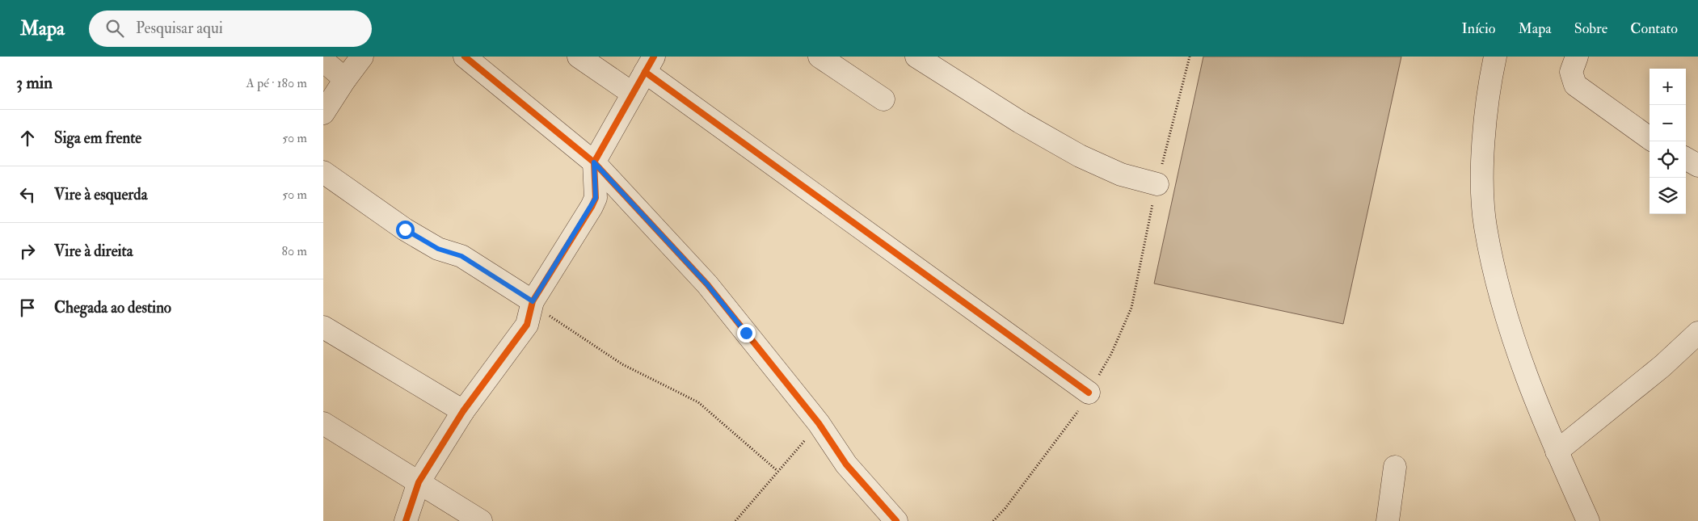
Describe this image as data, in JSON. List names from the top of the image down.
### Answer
{
  "page": {
    "header": "Mapa",
    "search": "Pesquisar aqui",
    "nav": [
      "Início",
      "Mapa",
      "Sobre",
      "Contato"
    ],
    "heading": ["3 min", "A pé · 180 m"],
    "map_buttons": ["+", "−"],
    "list": [
      ["Siga em frente", "50 m"],
      ["Vire à esquerda", "50 m"],
      ["Vire à direita", "80 m"],
      "Chegada ao destino"
    ]
  }
}
